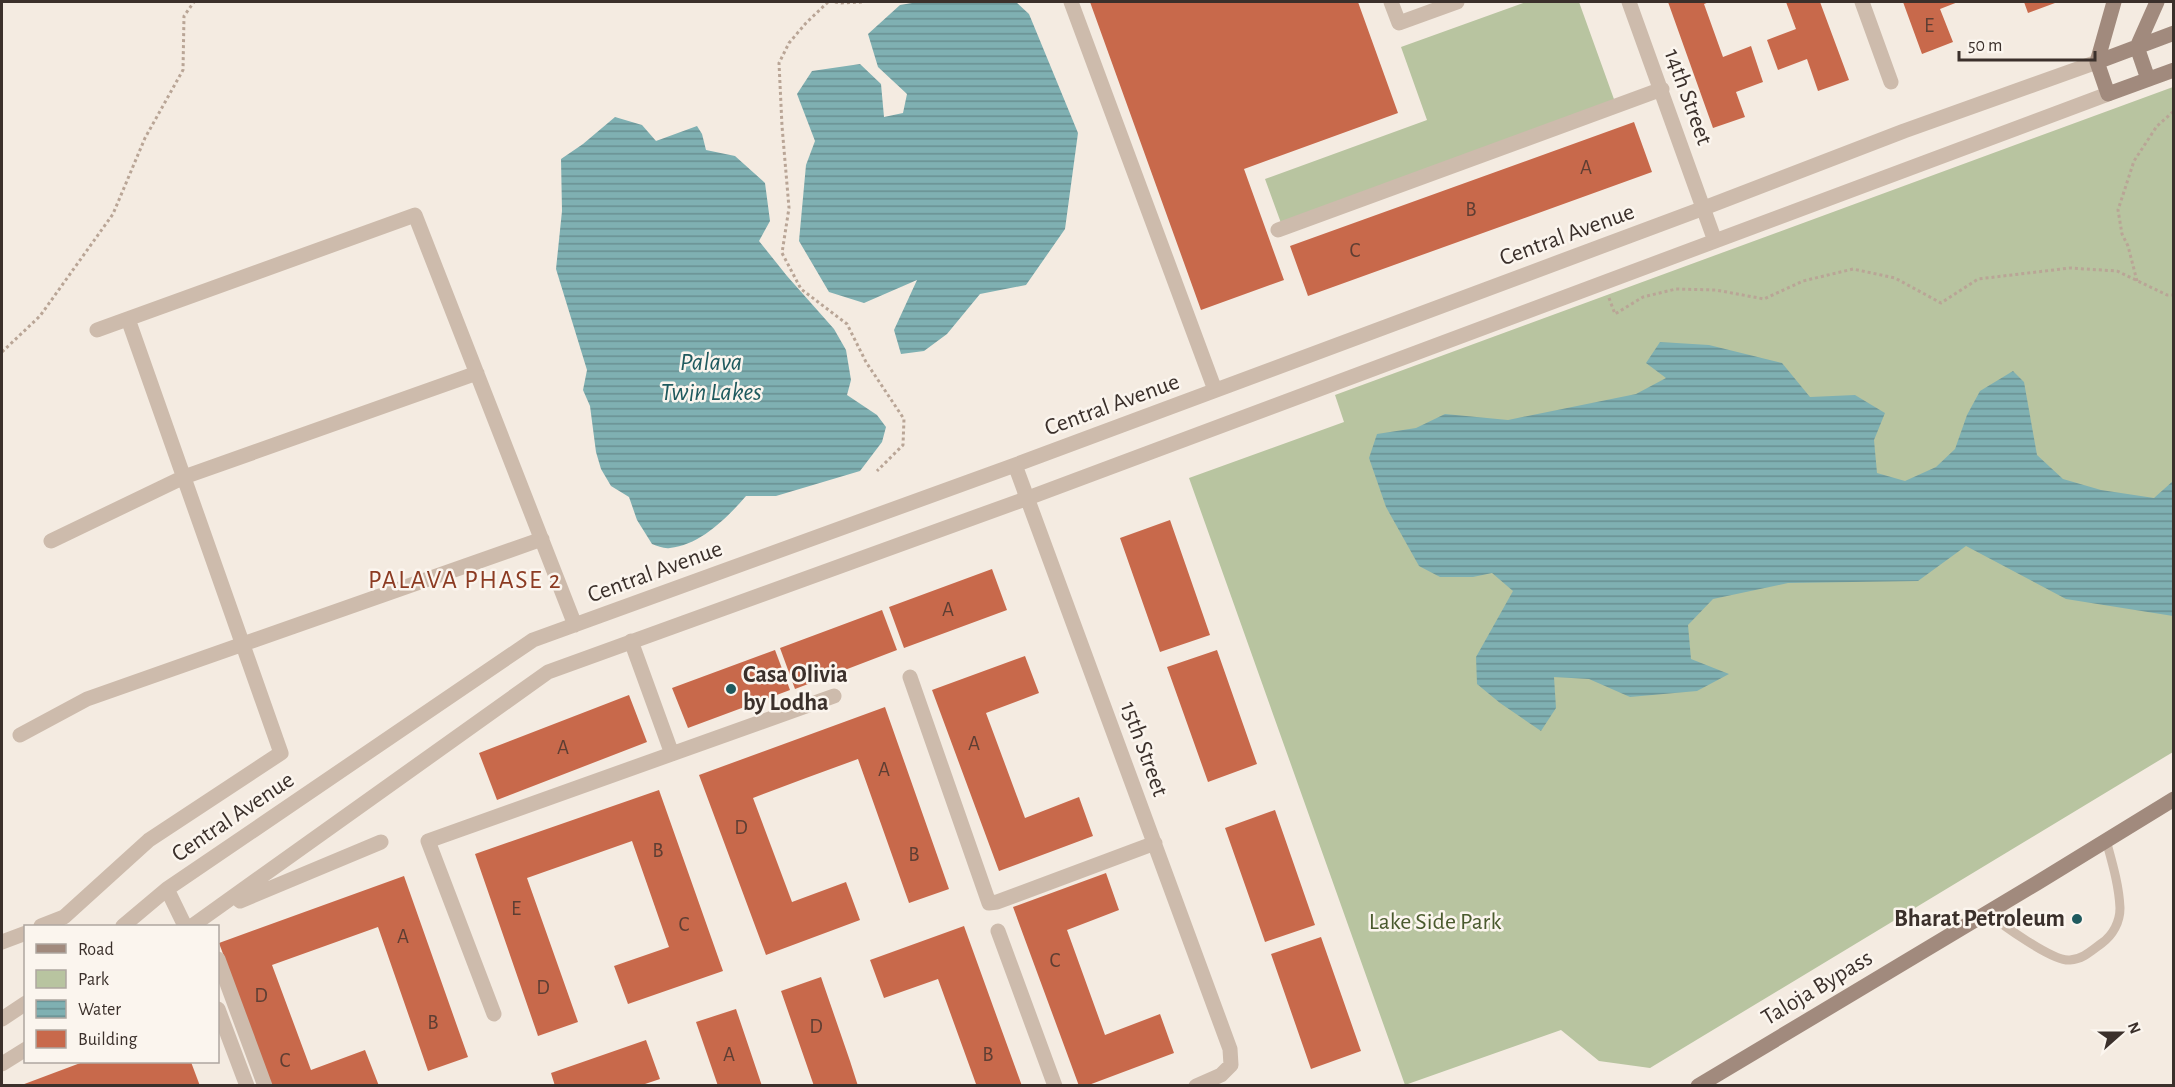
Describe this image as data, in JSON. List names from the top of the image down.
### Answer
{
  "streets": {
    "main road": ["Central Avenue", "Taloja Bypass"],
    "street": ["14th Street", "15th Street"]
  },
  "crossings": [
    ["14th Street", "Central Avenue"],
    ["Central Avenue", "15th Street"]
  ],
  "districts": ["PALAVA PHASE 2"],
  "water": ["Palava Twin Lakes"],
  "parks": ["Lake Side Park"],
  "places": ["Casa Olivia by Lodha", "Bharat Petroleum"],
  "house_numbers": [
    "E",
    "A",
    "B",
    "C",
    "A",
    "A",
    "A",
    "A",
    "D",
    "B",
    "B",
    "E",
    "C",
    "A",
    "C",
    "D",
    "D",
    "B",
    "D",
    "A",
    "B",
    "C"
  ],
  "legend": [
    "Road",
    "Park",
    "Water",
    "Building"
  ],
  "scale_bar": "50 m",
  "north": "right"
}
